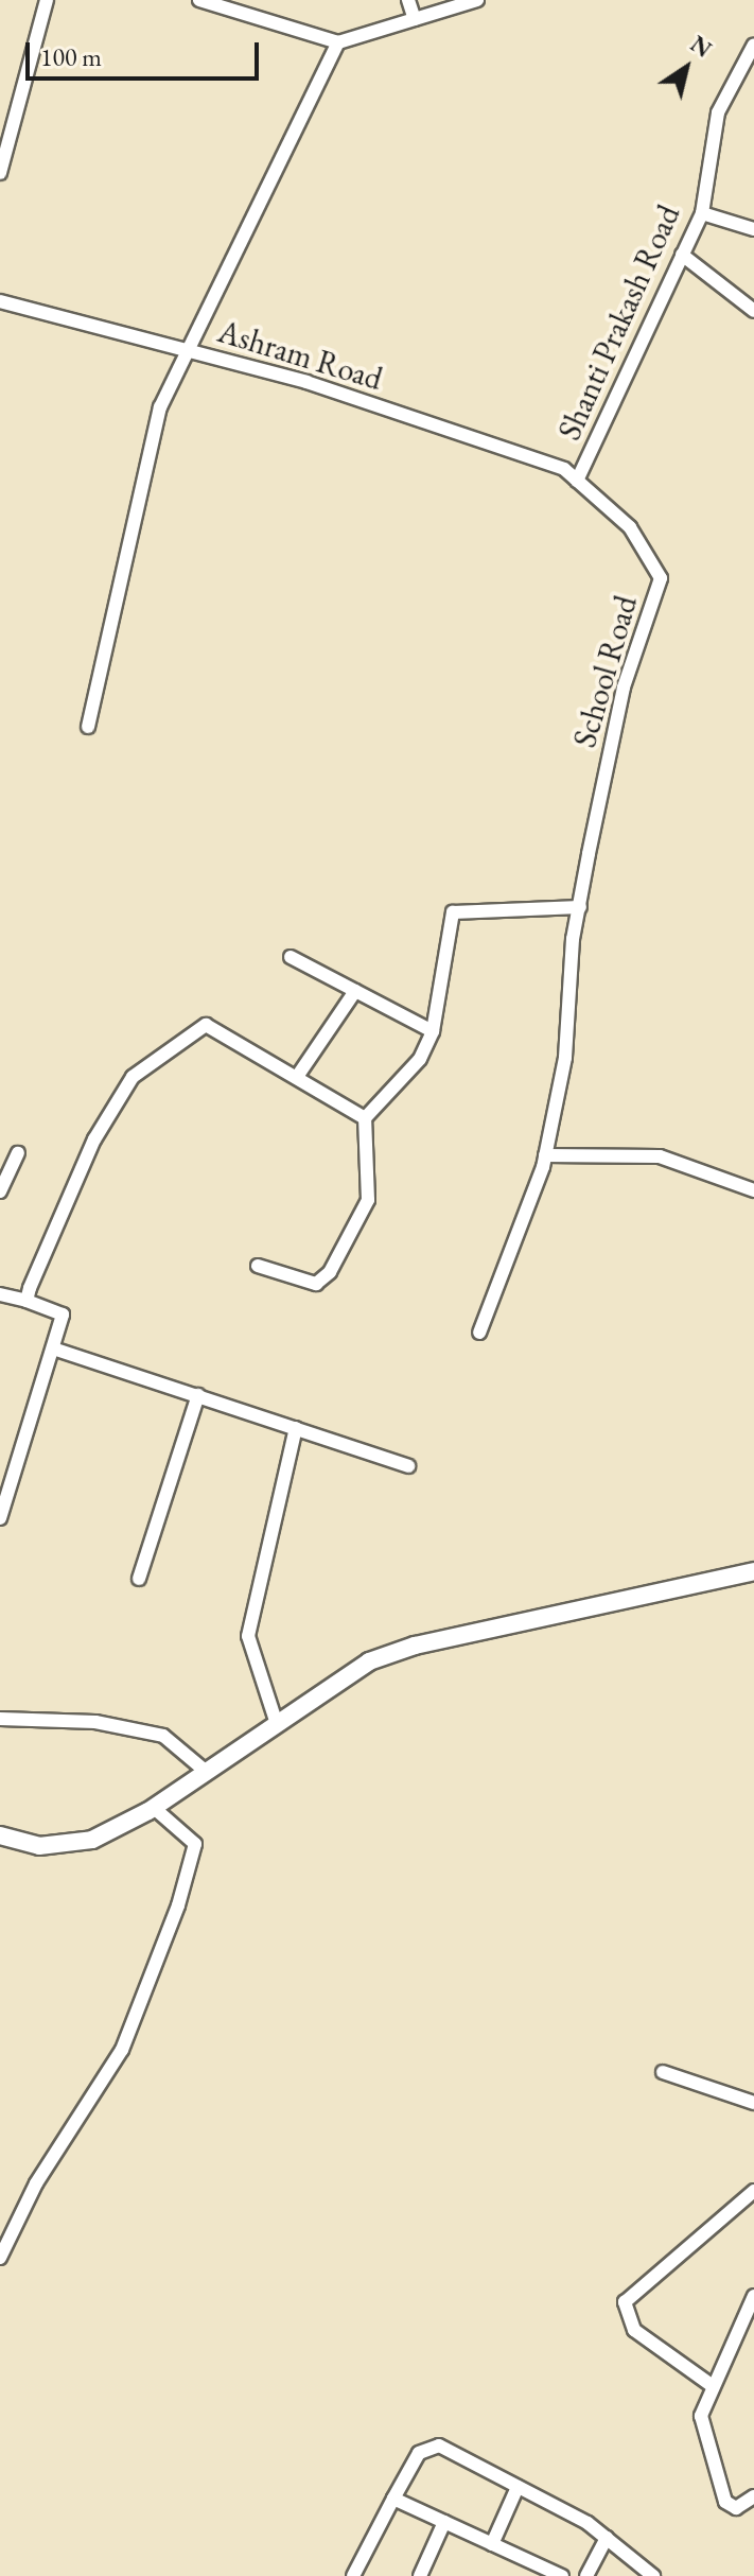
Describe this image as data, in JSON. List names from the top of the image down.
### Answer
{
  "streets": {
    "street": ["Shanti Prakash Road", "Ashram Road", "School Road"]
  },
  "crossings": [
    ["Shanti Prakash Road", "Ashram Road"],
    ["Shanti Prakash Road", "School Road"],
    ["Ashram Road", "School Road"]
  ],
  "scale_bar": "100 m",
  "north": "top right"
}
